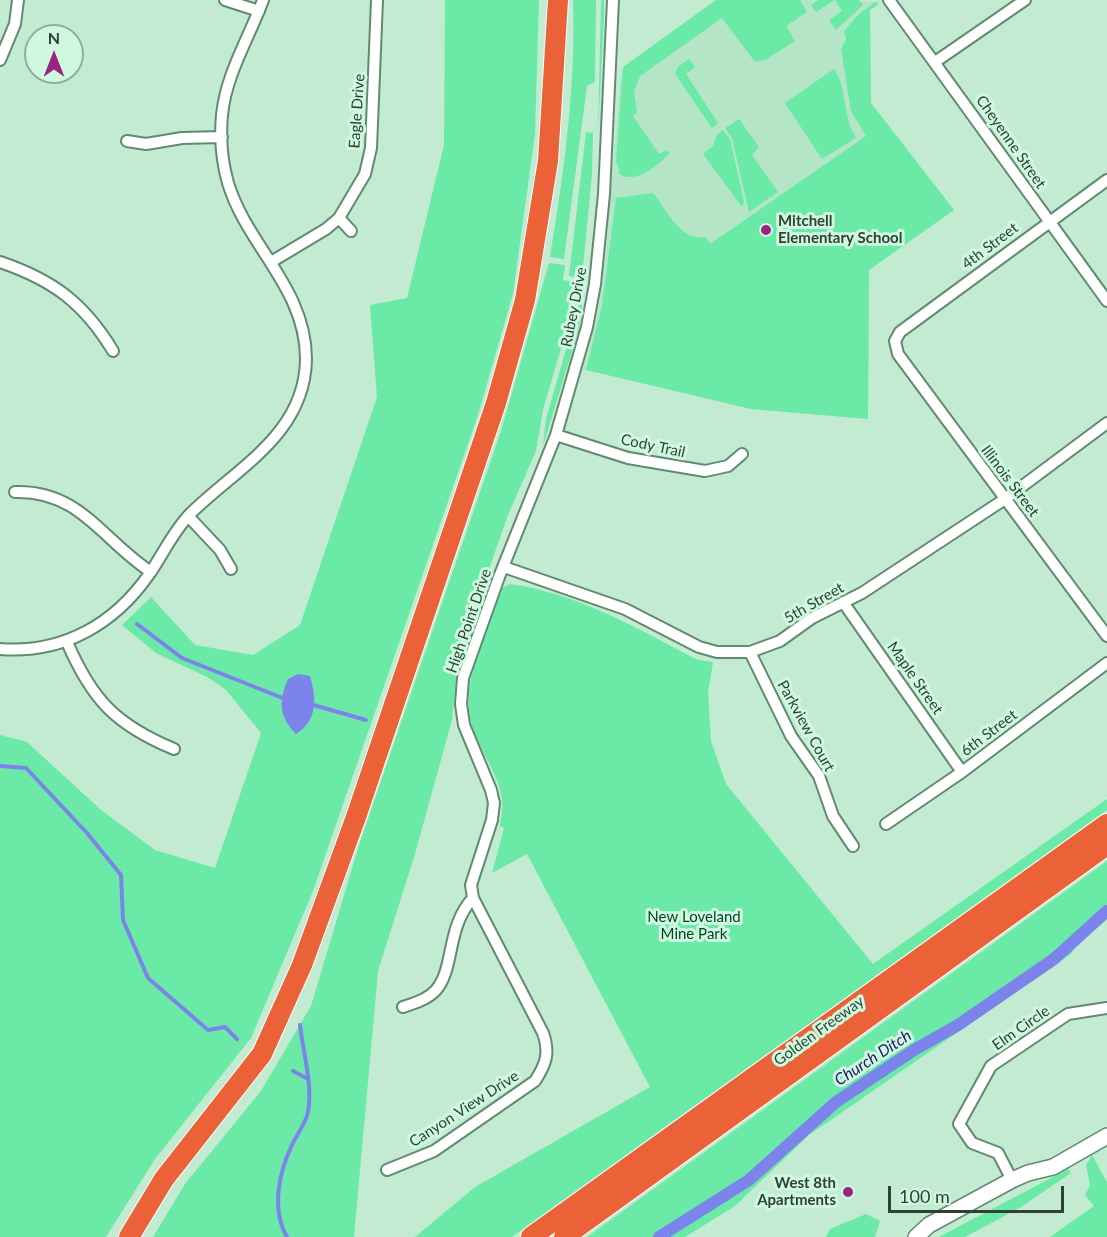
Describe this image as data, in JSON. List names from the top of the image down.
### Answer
{
  "streets": {
    "highway": ["Golden Freeway"],
    "street": [
      "Eagle Drive",
      "Cheyenne Street",
      "4th Street",
      "Rubey Drive",
      "Cody Trail",
      "Illinois Street",
      "5th Street",
      "High Point Drive",
      "Maple Street",
      "Parkview Court",
      "6th Street",
      "Elm Circle",
      "Canyon View Drive"
    ]
  },
  "crossings": [
    ["Cheyenne Street", "4th Street"],
    ["4th Street", "Illinois Street"],
    ["Rubey Drive", "Cody Trail"],
    ["Rubey Drive", "5th Street"],
    ["Rubey Drive", "High Point Drive"],
    ["Illinois Street", "5th Street"],
    ["5th Street", "High Point Drive"],
    ["5th Street", "Maple Street"],
    ["5th Street", "Parkview Court"],
    ["High Point Drive", "Canyon View Drive"],
    ["Maple Street", "6th Street"]
  ],
  "water": ["Church Ditch"],
  "parks": ["New Loveland Mine Park"],
  "places": ["Mitchell Elementary School", "West 8th Apartments"],
  "scale_bar": "100 m",
  "north": "top"
}
